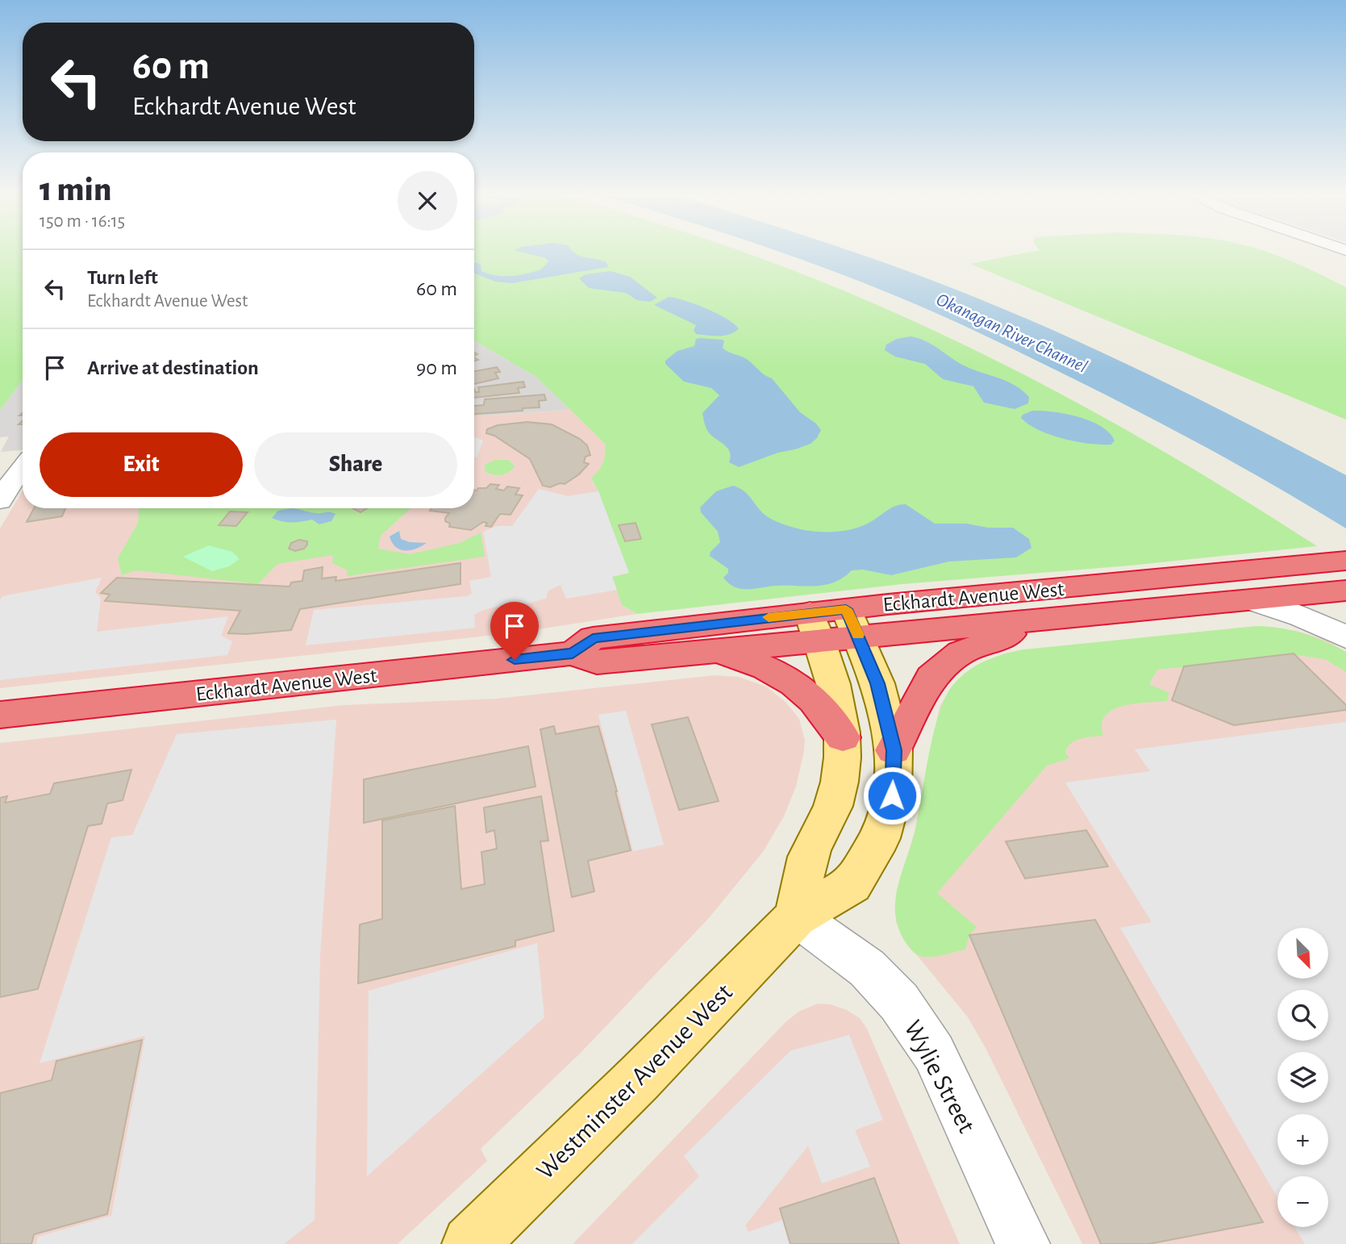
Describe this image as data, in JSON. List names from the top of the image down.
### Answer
{
  "streets": {
    "highway": ["Eckhardt Avenue West"],
    "main road": ["Westminster Avenue West"],
    "street": ["Wylie Street"]
  },
  "crossings": [
    ["Eckhardt Avenue West", "Westminster Avenue West"],
    ["Wylie Street", "Westminster Avenue West"]
  ],
  "water": ["Okanagan River Channel"],
  "north": "bottom right",
  "page": {
    "turn": ["60 m", "Eckhardt Avenue West"],
    "heading": ["1 min", "150 m · 16:15"],
    "list": [
      {
        "name": "Turn left",
        "note": "Eckhardt Avenue West",
        "value": "60 m"
      },
      {
        "name": "Arrive at destination",
        "value": "90 m"
      }
    ],
    "buttons": ["Exit", "Share"],
    "map_buttons": ["+", "−"]
  }
}
